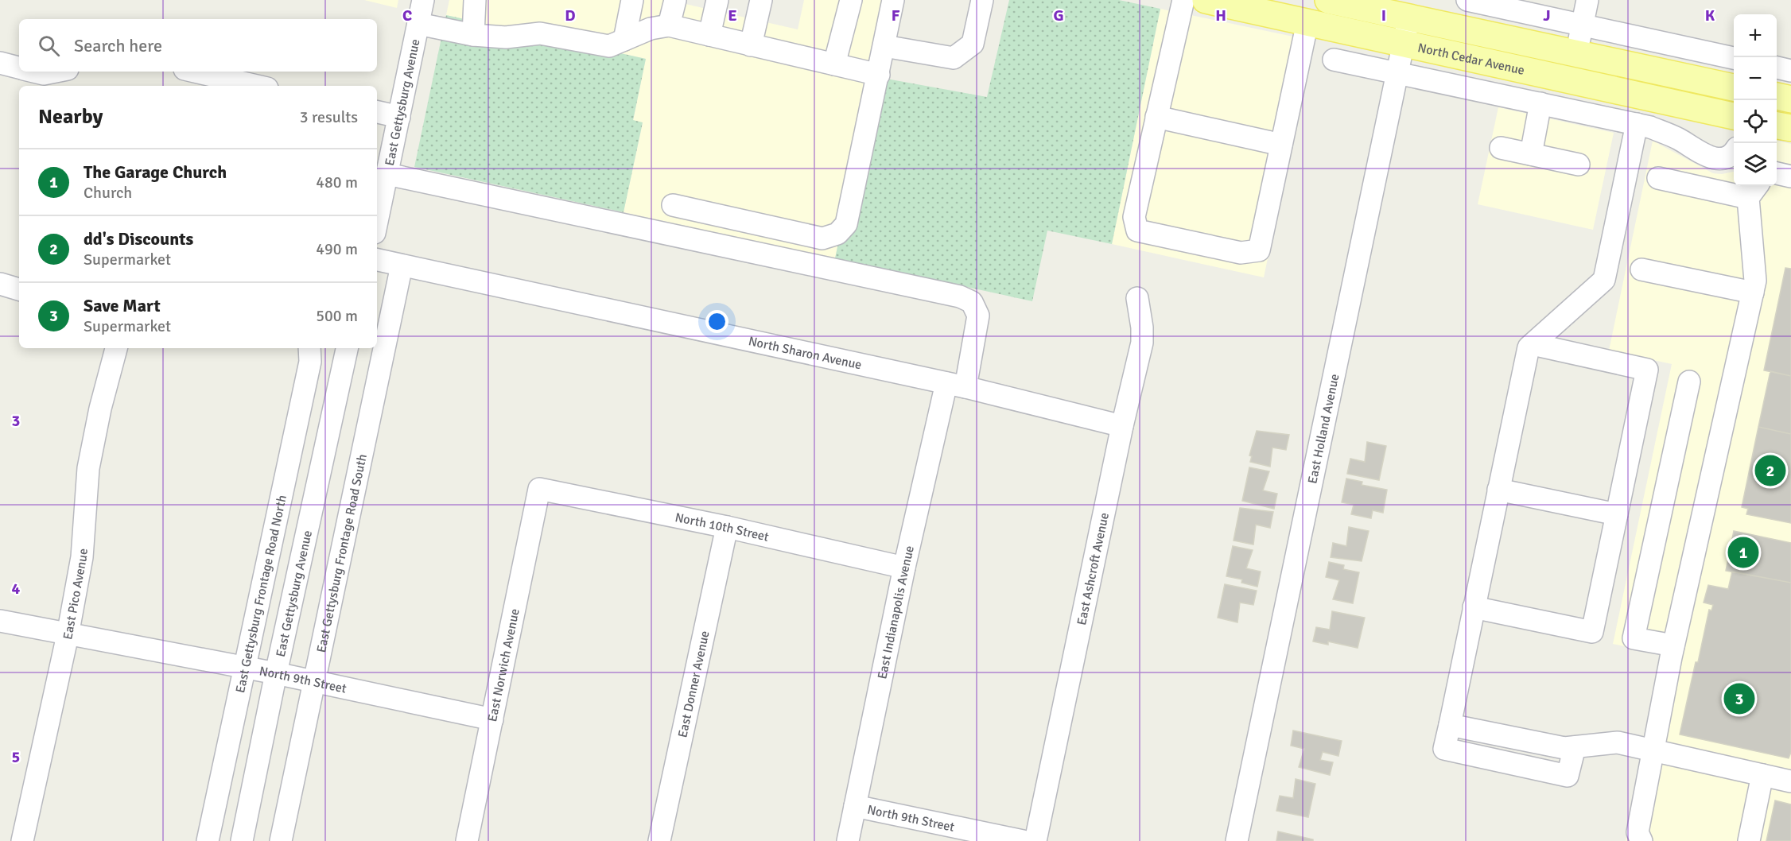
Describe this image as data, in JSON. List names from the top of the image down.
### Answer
{
  "streets": {
    "main road": ["North Cedar Avenue"],
    "street": [
      "East Gettysburg Avenue",
      "North Sharon Avenue",
      "East Holland Avenue",
      "North 10th Street",
      "East Gettysburg Frontage Road South",
      "East Ashcroft Avenue",
      "East Pico Avenue",
      "East Gettysburg Frontage Road North",
      "East Indianapolis Avenue",
      "East Norwich Avenue",
      "North 9th Street",
      "East Donner Avenue"
    ]
  },
  "crossings": [
    ["North Cedar Avenue", "East Holland Avenue"],
    ["East Gettysburg Avenue", "East Indianapolis Avenue"],
    ["East Gettysburg Avenue", "North 9th Street"],
    ["North Sharon Avenue", "East Gettysburg Frontage Road South"],
    ["North Sharon Avenue", "East Ashcroft Avenue"],
    ["North Sharon Avenue", "East Indianapolis Avenue"],
    ["North 10th Street", "East Indianapolis Avenue"],
    ["North 10th Street", "East Norwich Avenue"],
    ["North 10th Street", "East Donner Avenue"],
    ["East Gettysburg Frontage Road South", "North 9th Street"],
    ["East Pico Avenue", "North 9th Street"],
    ["East Gettysburg Frontage Road North", "North 9th Street"],
    ["East Indianapolis Avenue", "North 9th Street"],
    ["East Norwich Avenue", "North 9th Street"]
  ],
  "page": {
    "map_buttons": ["+", "−"],
    "search": "Search here",
    "heading": ["Nearby", "3 results"],
    "list": [
      {
        "mark": "1",
        "name": "The Garage Church",
        "note": "Church",
        "value": "480 m"
      },
      {
        "mark": "2",
        "name": "dd's Discounts",
        "note": "Supermarket",
        "value": "490 m"
      },
      {
        "mark": "3",
        "name": "Save Mart",
        "note": "Supermarket",
        "value": "500 m"
      }
    ],
    "pins": ["2", "1", "3"]
  },
  "grid": {
    "columns": [
      "C",
      "D",
      "E",
      "F",
      "G",
      "H",
      "I",
      "J",
      "K"
    ],
    "rows": ["3", "4", "5"]
  }
}
